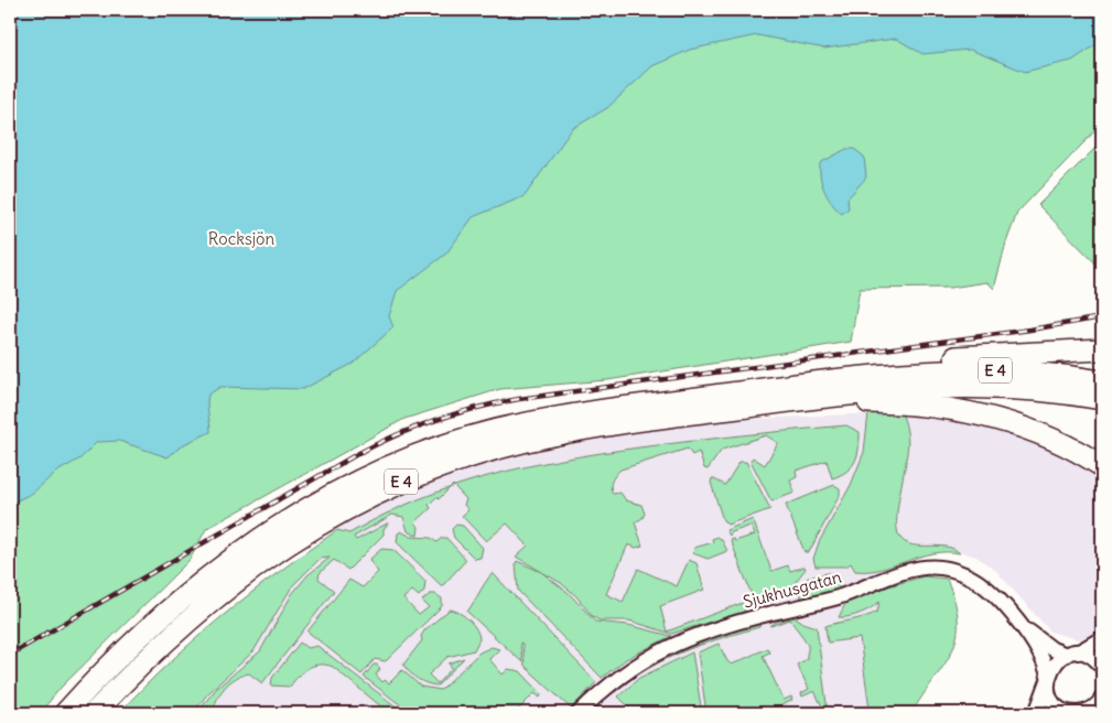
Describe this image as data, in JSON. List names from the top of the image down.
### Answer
{
  "streets": {
    "highway": ["E 4"],
    "street": ["Sjukhusgatan"]
  },
  "parks": ["Rocksjön"]
}
